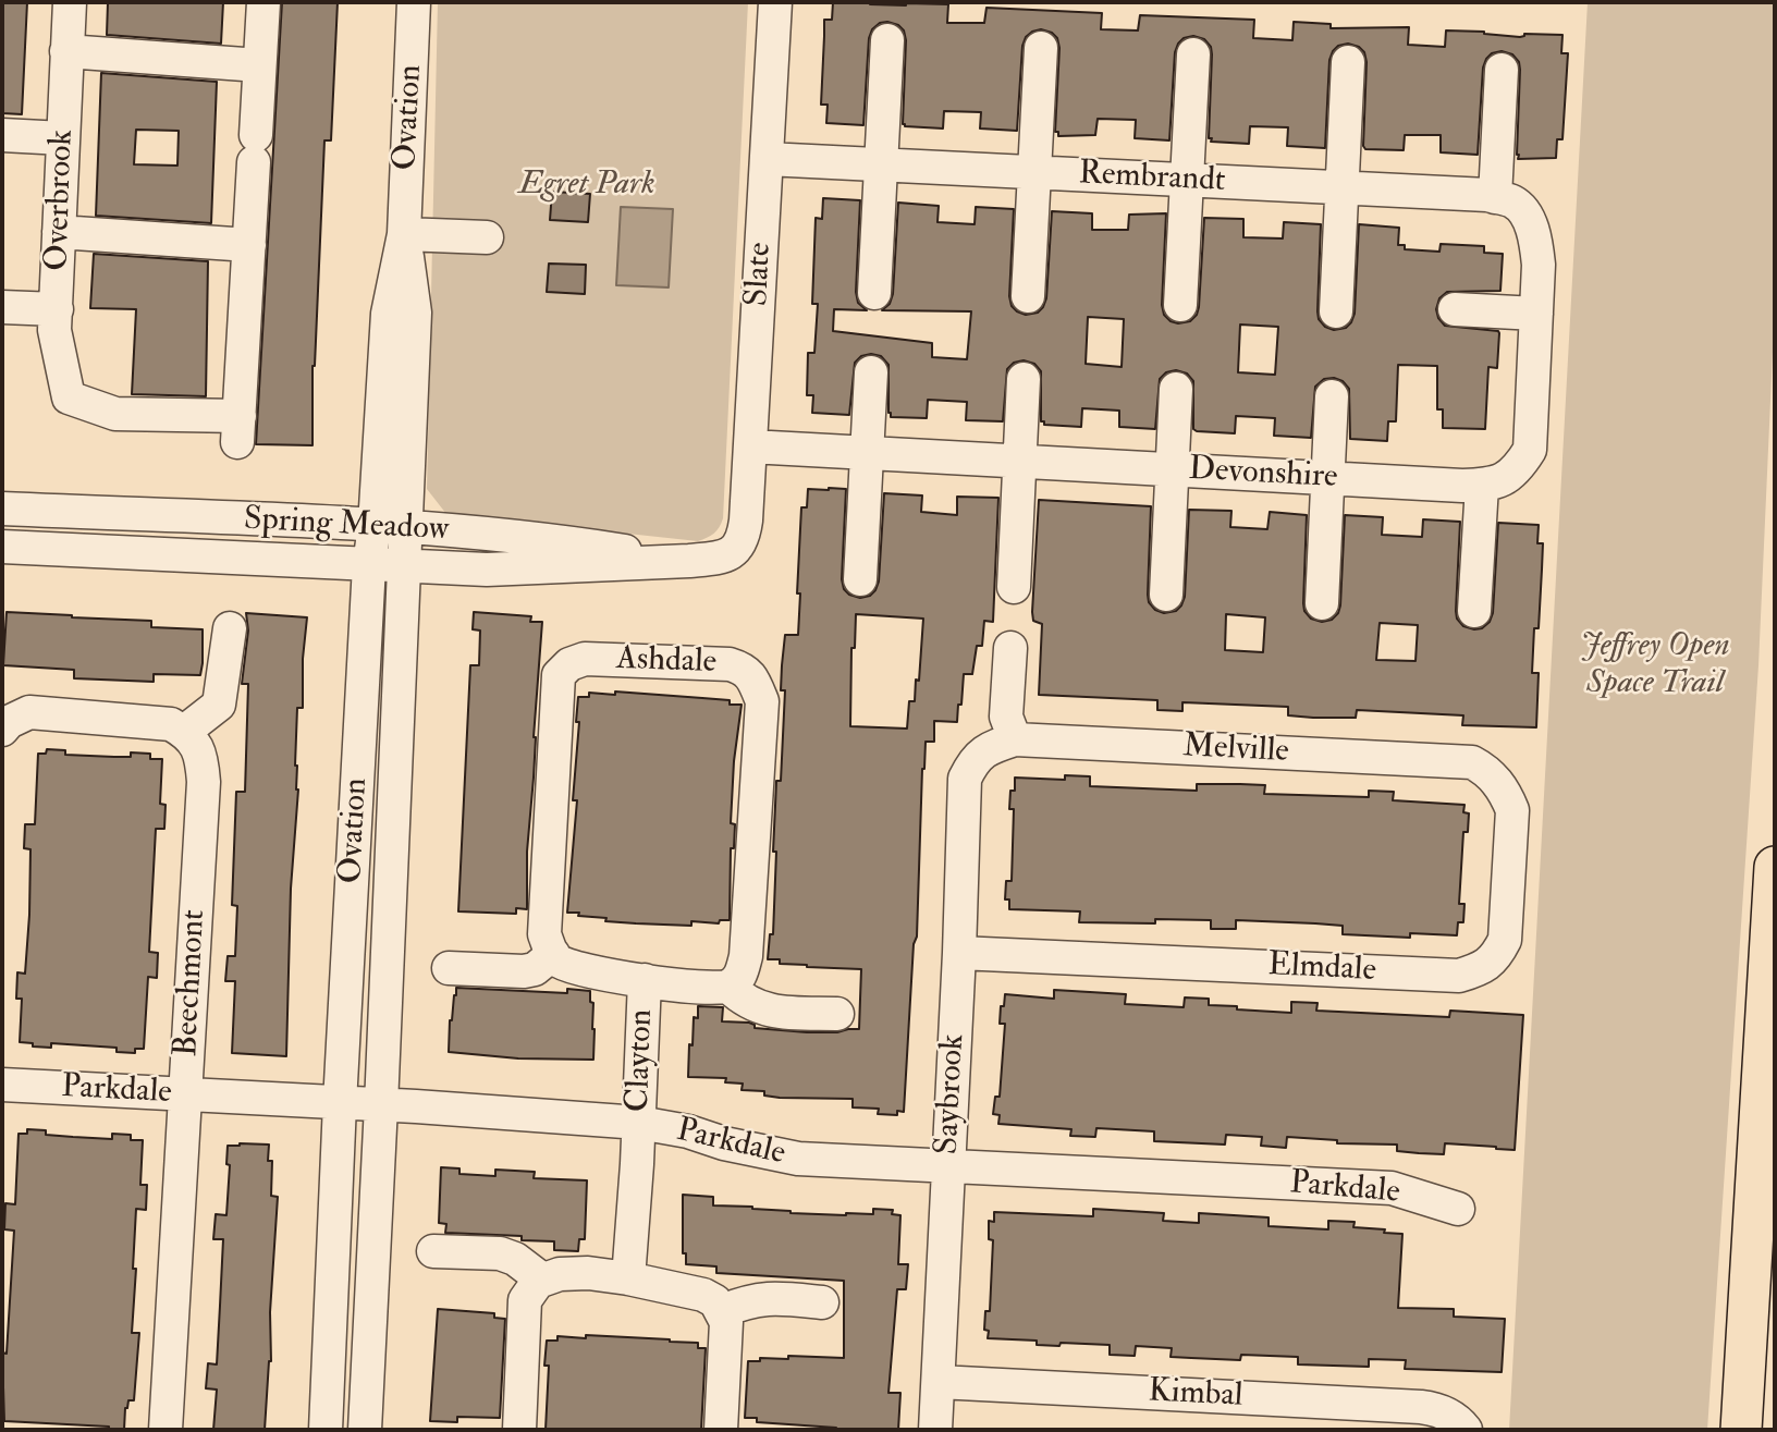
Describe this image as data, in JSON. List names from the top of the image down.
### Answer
{
  "streets": {
    "street": [
      "Ovation",
      "Rembrandt",
      "Overbrook",
      "Slate",
      "Devonshire",
      "Spring Meadow",
      "Ashdale",
      "Melville",
      "Elmdale",
      "Beechmont",
      "Clayton",
      "Parkdale",
      "Saybrook",
      "Kimbal"
    ]
  },
  "crossings": [
    ["Ovation", "Spring Meadow"],
    ["Ovation", "Parkdale"],
    ["Rembrandt", "Slate"],
    ["Rembrandt", "Devonshire"],
    ["Slate", "Devonshire"],
    ["Slate", "Spring Meadow"],
    ["Melville", "Elmdale"],
    ["Melville", "Saybrook"],
    ["Elmdale", "Saybrook"],
    ["Beechmont", "Parkdale"],
    ["Clayton", "Parkdale"],
    ["Parkdale", "Saybrook"],
    ["Saybrook", "Kimbal"]
  ],
  "parks": ["Egret Park", "Jeffrey Open Space Trail"]
}
